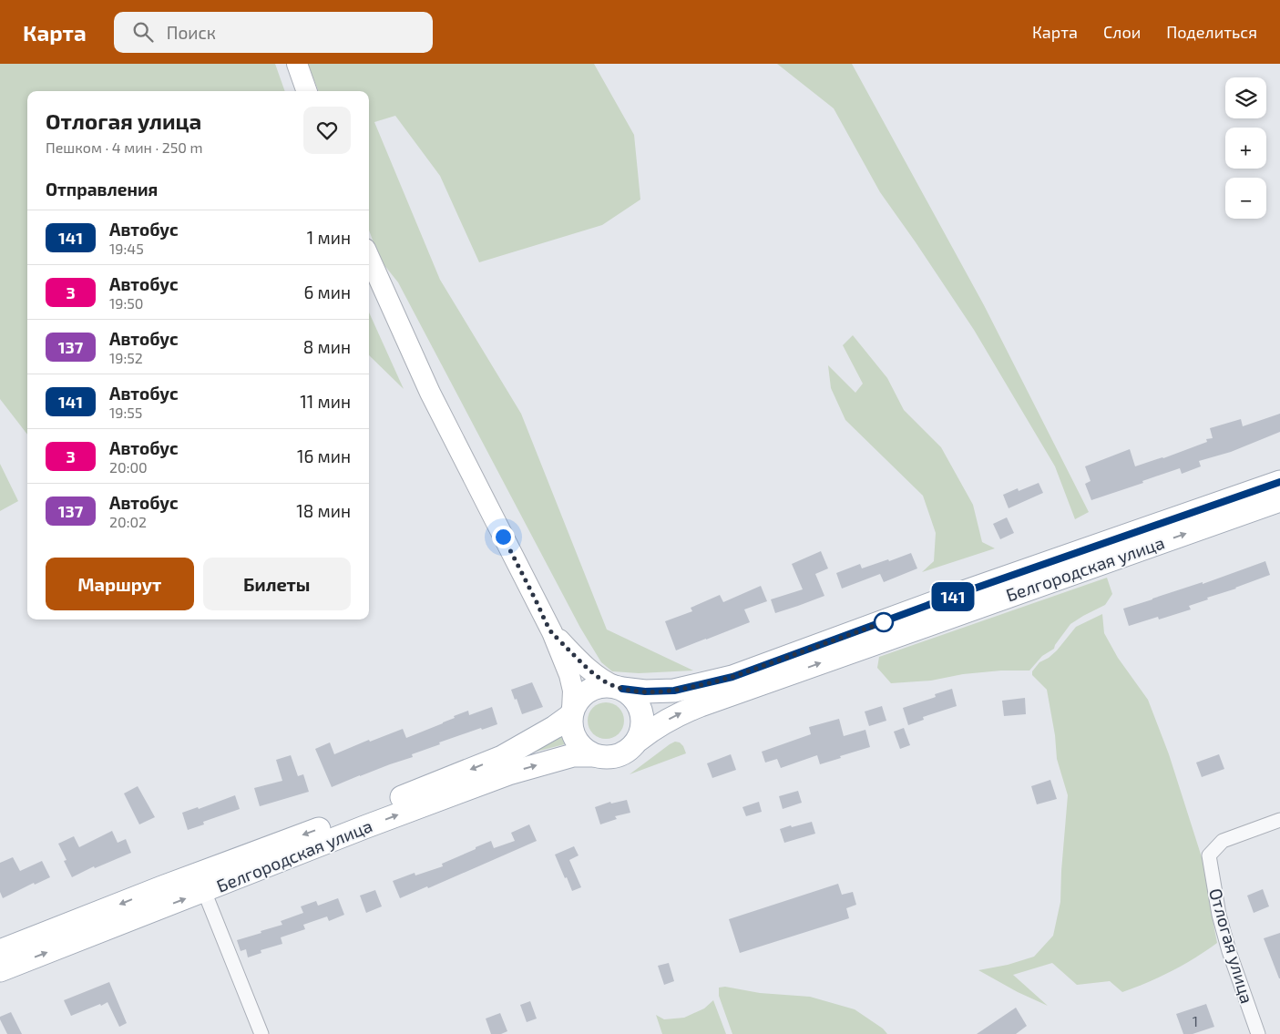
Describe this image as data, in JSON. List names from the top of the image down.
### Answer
{
  "streets": {
    "main road": ["Белгородская улица"],
    "street": ["Отлогая улица"]
  },
  "lines": ["bus line 141"],
  "house_numbers": ["1"],
  "page": {
    "header": "Карта",
    "search": "Поиск",
    "nav": ["Карта", "Слои", "Поделиться"],
    "on_map": "141",
    "map_buttons": ["+", "−"],
    "heading": [
      ["Отлогая улица", "Пешком · 4 мин · 250 m"],
      "Отправления"
    ],
    "list": [
      {
        "mark": "141",
        "name": "Автобус",
        "note": "19:45",
        "value": "1 мин"
      },
      {
        "mark": "3",
        "name": "Автобус",
        "note": "19:50",
        "value": "6 мин"
      },
      {
        "mark": "137",
        "name": "Автобус",
        "note": "19:52",
        "value": "8 мин"
      },
      {
        "mark": "141",
        "name": "Автобус",
        "note": "19:55",
        "value": "11 мин"
      },
      {
        "mark": "3",
        "name": "Автобус",
        "note": "20:00",
        "value": "16 мин"
      },
      {
        "mark": "137",
        "name": "Автобус",
        "note": "20:02",
        "value": "18 мин"
      }
    ],
    "buttons": ["Маршрут", "Билеты"]
  }
}
